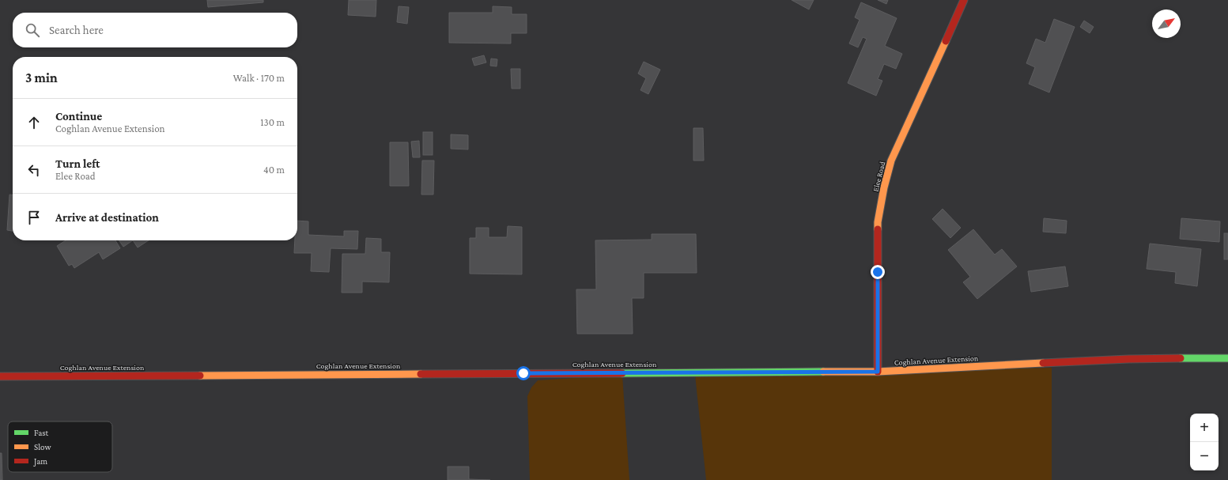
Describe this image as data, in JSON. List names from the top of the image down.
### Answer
{
  "streets": {
    "street": ["Elee Road", "Coghlan Avenue Extension"]
  },
  "crossings": [
    ["Elee Road", "Coghlan Avenue Extension"]
  ],
  "legend": ["Fast", "Slow", "Jam"],
  "north": "top right",
  "page": {
    "search": "Search here",
    "heading": ["3 min", "Walk · 170 m"],
    "list": [
      ["Continue", "Coghlan Avenue Extension", "130 m"],
      ["Turn left", "Elee Road", "40 m"],
      "Arrive at destination"
    ],
    "map_buttons": ["+", "−"]
  }
}
